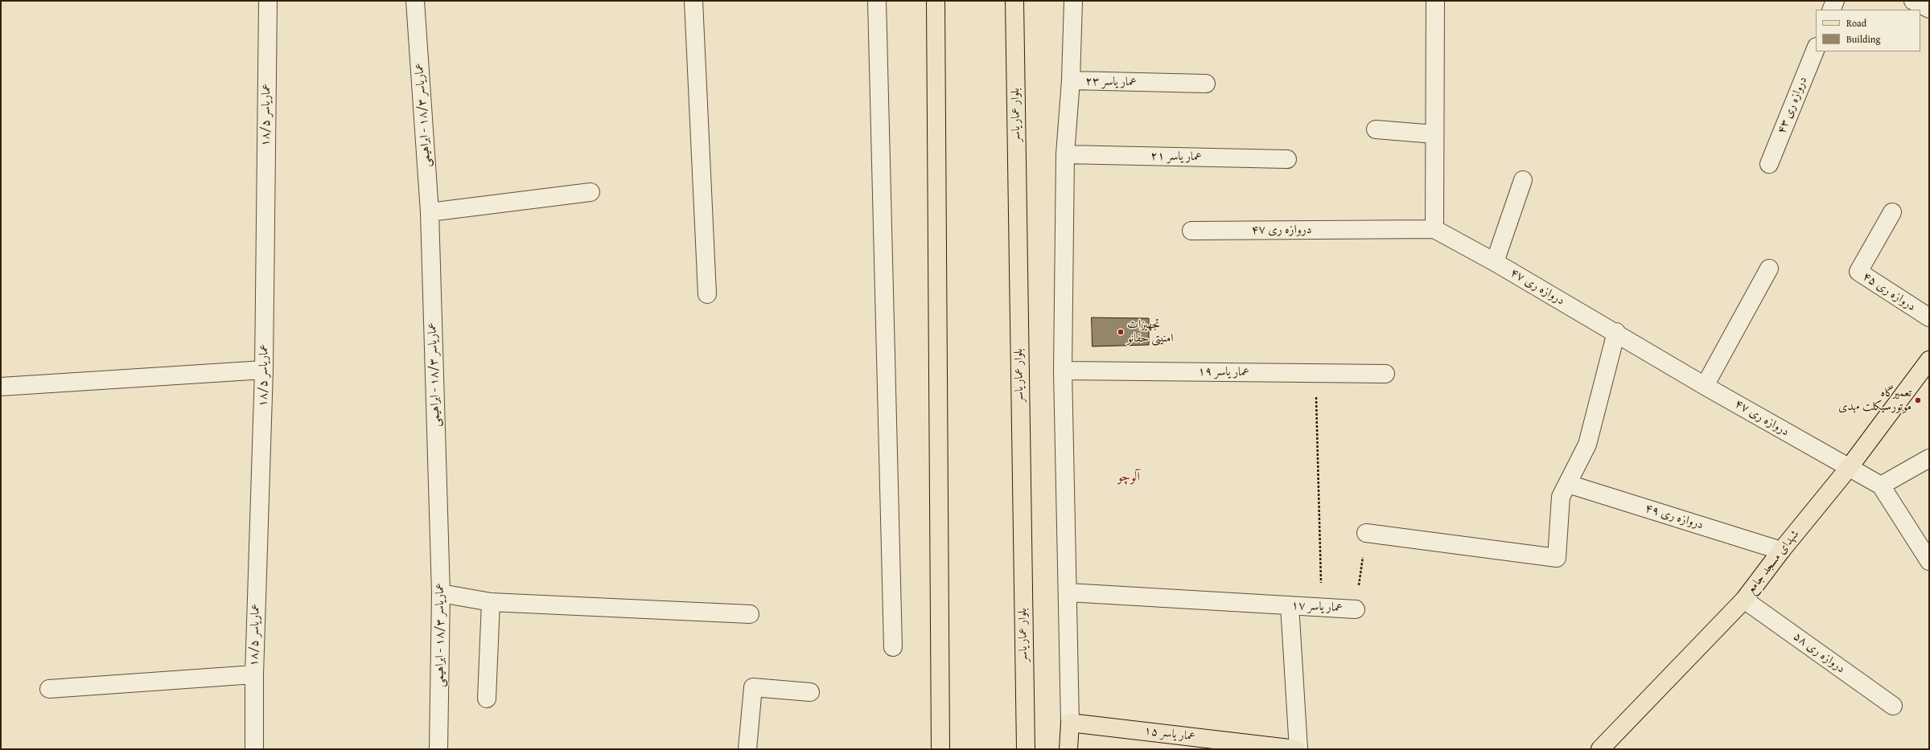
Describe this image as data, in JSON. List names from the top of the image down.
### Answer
{
  "streets": {
    "main road": ["بلوار عمار یاسر", "شهدای مسجد جامع", "عمار یاسر ۱۵"],
    "street": [
      "عمار یاسر ۲۳",
      "دروازه ری ۴۳",
      "عماریاسر ۱۸/۵",
      "عماریاسر ۱۸/۳ - ابراهیمی",
      "عمار یاسر ۲۱",
      "دروازه ری ۴۷",
      "دروازه ری ۴۵",
      "عمار یاسر ۱۹",
      "دروازه ری ۴۹",
      "عمار یاسر ۱۷",
      "دروازه ری ۵۸"
    ]
  },
  "crossings": [
    ["دروازه ری ۴۷", "شهدای مسجد جامع"],
    ["دروازه ری ۴۹", "شهدای مسجد جامع"],
    ["شهدای مسجد جامع", "دروازه ری ۵۸"]
  ],
  "districts": ["آلوچو"],
  "places": ["تجهیزات امنیتی حفانو", "تعمیرگاه موتورسیکلت مهدی"],
  "legend": ["Road", "Building"]
}
